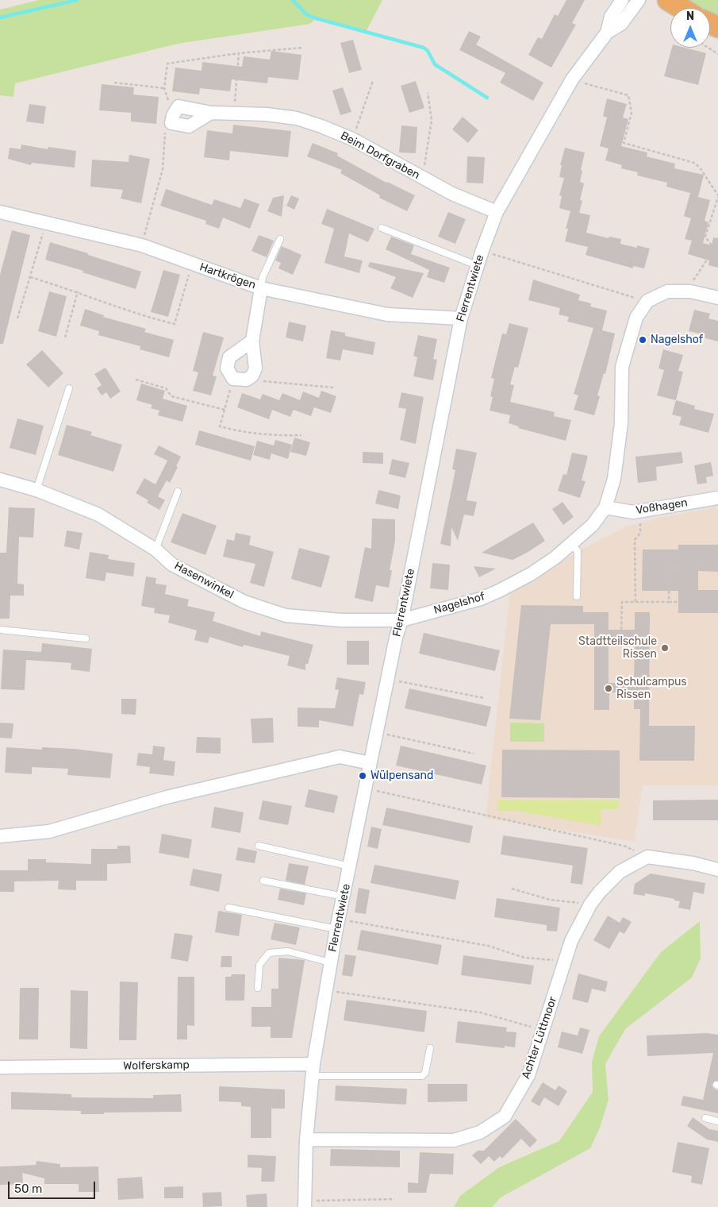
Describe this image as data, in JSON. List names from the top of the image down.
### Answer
{
  "streets": {
    "street": [
      "Beim Dorfgraben",
      "Hartkrögen",
      "Flerrentwiete",
      "Voßhagen",
      "Hasenwinkel",
      "Nagelshof",
      "Achter Lüttmoor",
      "Wolferskamp"
    ]
  },
  "crossings": [
    ["Beim Dorfgraben", "Flerrentwiete"],
    ["Hartkrögen", "Flerrentwiete"],
    ["Flerrentwiete", "Hasenwinkel"],
    ["Flerrentwiete", "Nagelshof"],
    ["Flerrentwiete", "Achter Lüttmoor"],
    ["Flerrentwiete", "Wolferskamp"],
    ["Voßhagen", "Nagelshof"],
    ["Hasenwinkel", "Nagelshof"]
  ],
  "places": [
    "Nagelshof",
    "Stadtteilschule Rissen",
    "Schulcampus Rissen",
    "Wülpensand"
  ],
  "scale_bar": "50 m",
  "north": "top"
}
